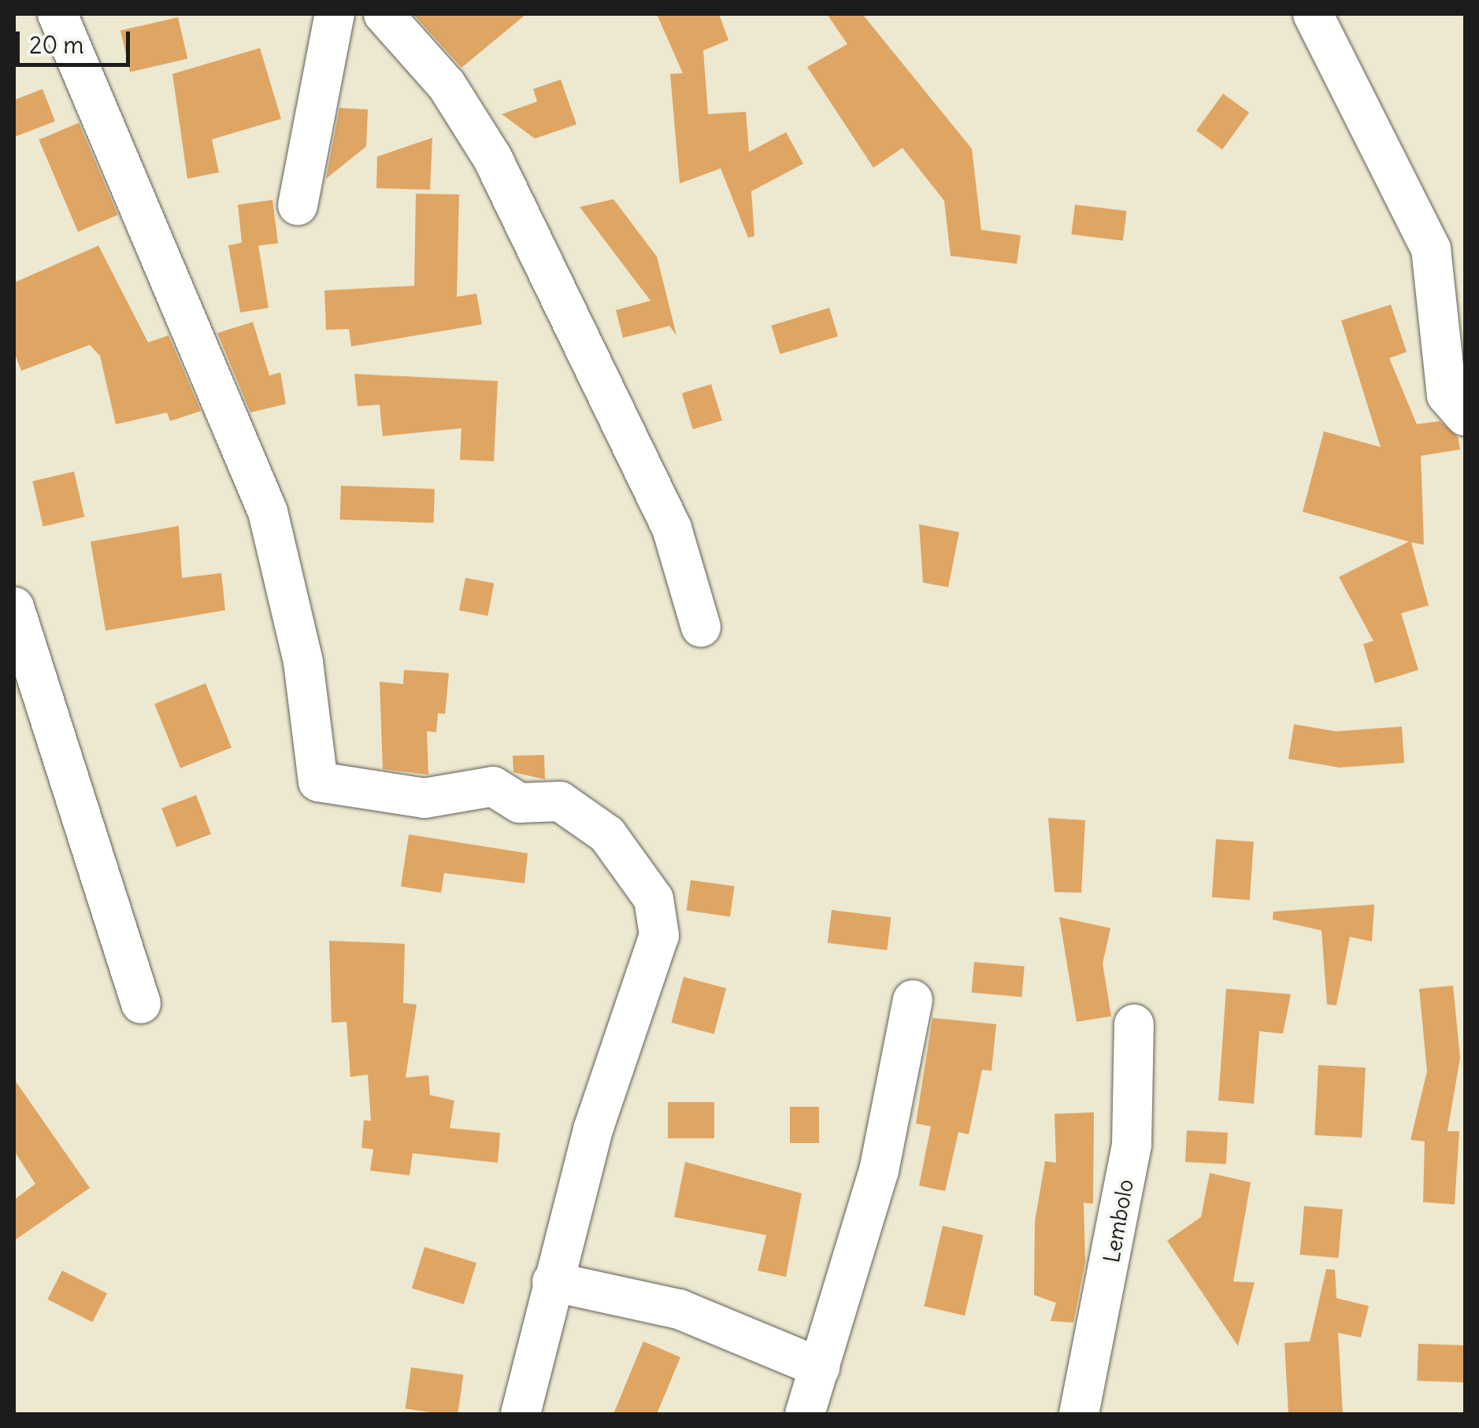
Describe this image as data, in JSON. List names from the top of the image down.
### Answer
{
  "streets": {
    "street": ["Lembolo"]
  },
  "scale_bar": "20 m"
}
